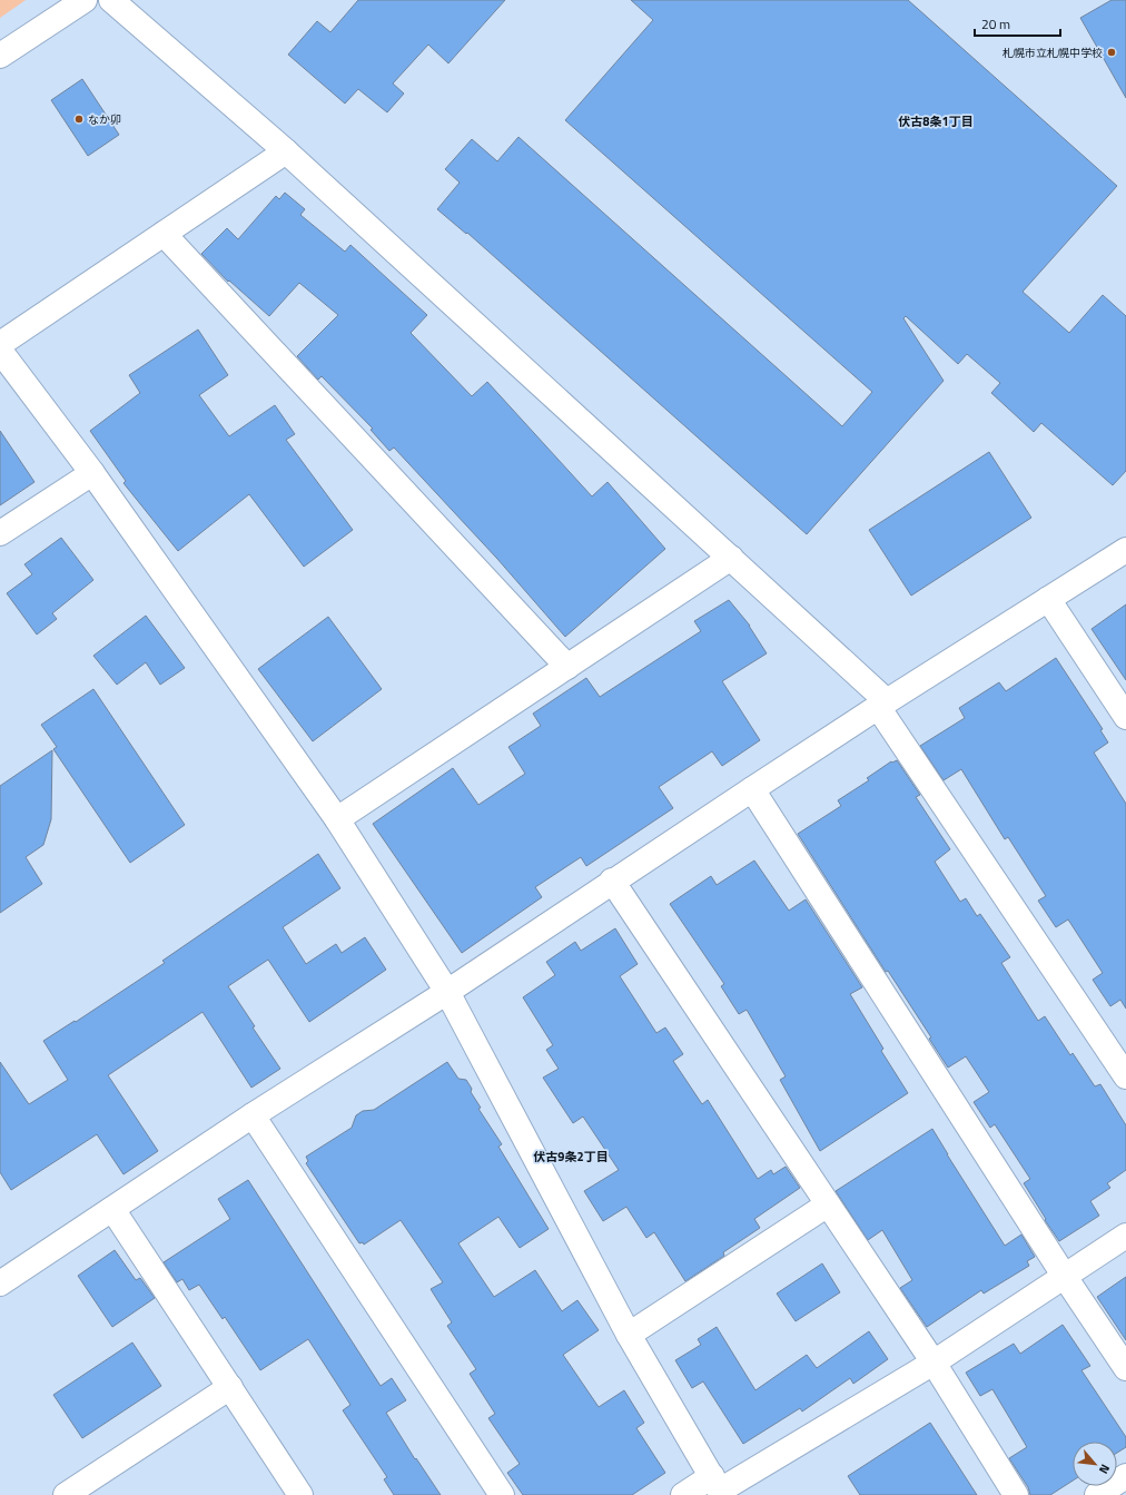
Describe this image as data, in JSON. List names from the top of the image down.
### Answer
{
  "districts": ["伏古8条1丁目", "伏古9条2丁目"],
  "places": ["札幌市立札幌中学校", "なか卯"],
  "scale_bar": "20 m",
  "north": "bottom right"
}
